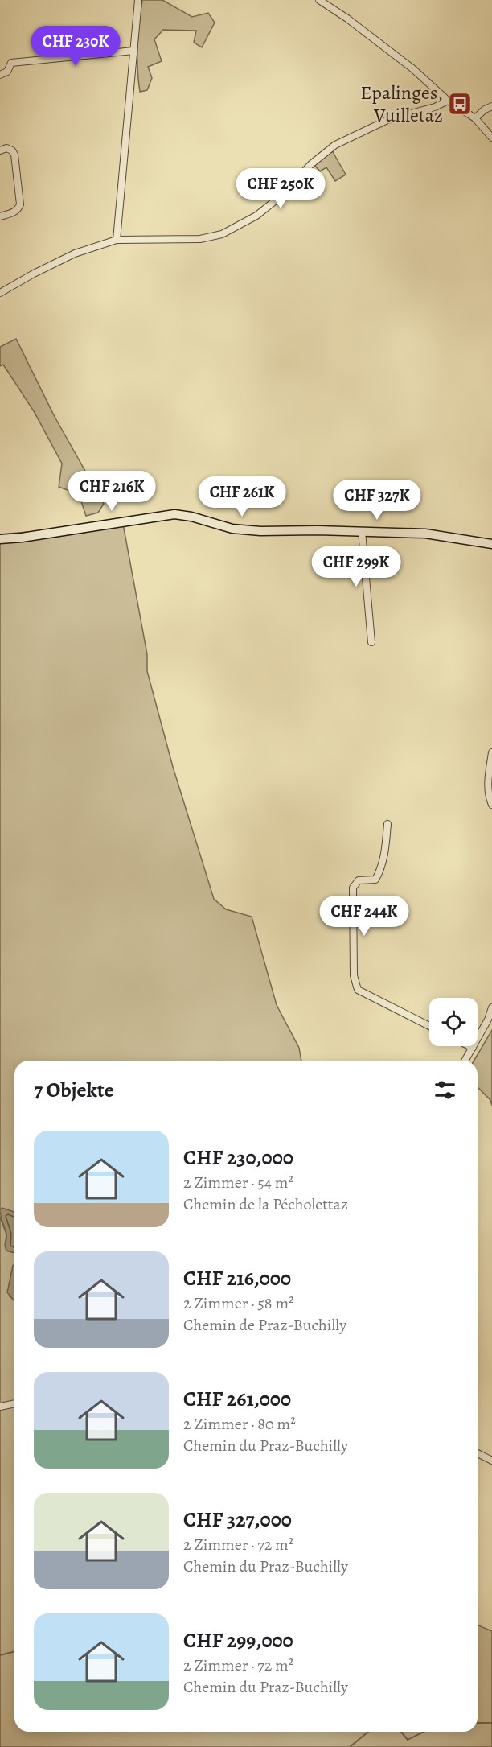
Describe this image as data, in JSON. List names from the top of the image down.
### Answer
{
  "places": {
    "bus stop": ["Epalinges, Vuilletaz"]
  },
  "page": {
    "price": [
      "CHF 230K",
      "CHF 250K",
      "CHF 216K",
      "CHF 261K",
      "CHF 327K",
      "CHF 299K",
      "CHF 244K"
    ],
    "heading": "7 Objekte",
    "list": [
      {
        "name": "CHF 230,000",
        "note": "2 Zimmer · 54 m² · Chemin de la Pécholettaz"
      },
      {
        "name": "CHF 216,000",
        "note": "2 Zimmer · 58 m² · Chemin de Praz-Buchilly"
      },
      {
        "name": "CHF 261,000",
        "note": "2 Zimmer · 80 m² · Chemin du Praz-Buchilly"
      },
      {
        "name": "CHF 327,000",
        "note": "2 Zimmer · 72 m² · Chemin du Praz-Buchilly"
      },
      {
        "name": "CHF 299,000",
        "note": "2 Zimmer · 72 m² · Chemin du Praz-Buchilly"
      }
    ]
  }
}
